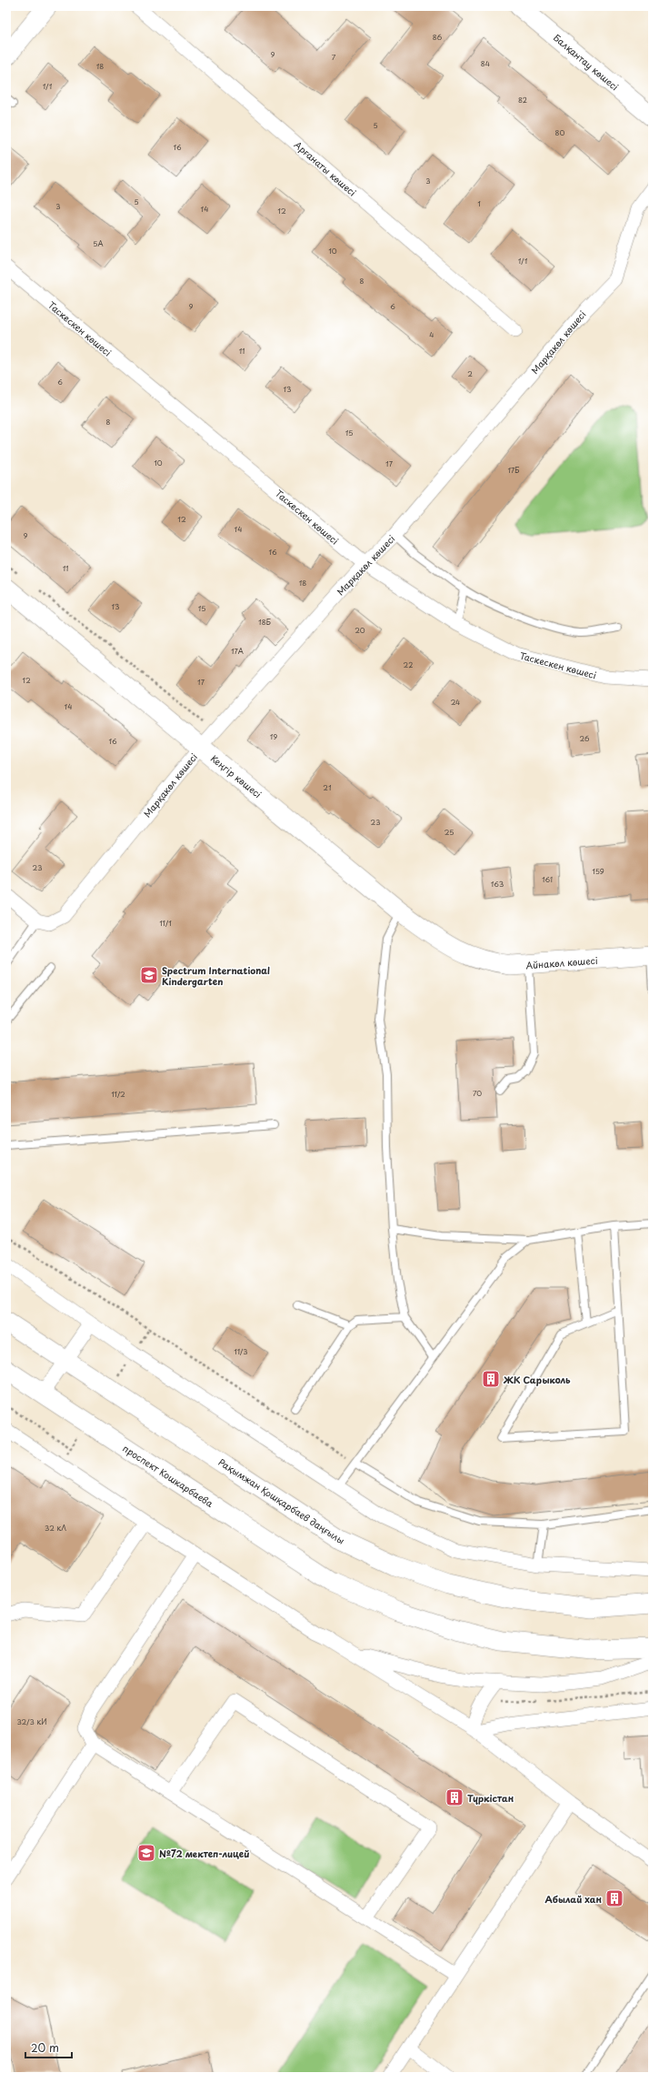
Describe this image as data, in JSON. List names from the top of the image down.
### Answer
{
  "streets": {
    "main road": [
      "Балқантау көшесі",
      "Кеңгір көшесі",
      "Айнакөл көшесі",
      "проспект Кошкарбаева",
      "Рақымжан Қошқарбаев даңғылы"
    ],
    "street": ["Арғанаты көшесі", "Таскескен көшесі", "Марқакөл көшесі"]
  },
  "crossings": [
    ["Таскескен көшесі", "Марқакөл көшесі"],
    ["Марқакөл көшесі", "Кеңгір көшесі"],
    ["Кеңгір көшесі", "Айнакөл көшесі"]
  ],
  "places": {
    "school or university": ["Spectrum International Kindergarten", "№72 мектеп-лицей"],
    "building": ["ЖК Сарыколь", "Түркістан", "Абылай хан"]
  },
  "house_numbers": [
    "86",
    "9",
    "7",
    "84",
    "18",
    "1/1",
    "82",
    "5",
    "80",
    "16",
    "3",
    "5",
    "1",
    "3",
    "14",
    "12",
    "5А",
    "10",
    "1/1",
    "8",
    "9",
    "6",
    "4",
    "11",
    "2",
    "6",
    "13",
    "8",
    "15",
    "10",
    "17",
    "17Б",
    "12",
    "14",
    "9",
    "16",
    "11",
    "18",
    "13",
    "15",
    "18Б",
    "20",
    "17А",
    "22",
    "12",
    "17",
    "24",
    "14",
    "19",
    "26",
    "16",
    "21",
    "23",
    "25",
    "23",
    "159",
    "161",
    "163",
    "11/1",
    "70",
    "11/2",
    "11/3",
    "32 кЛ",
    "32/3 кИ"
  ],
  "scale_bar": "20 m"
}
